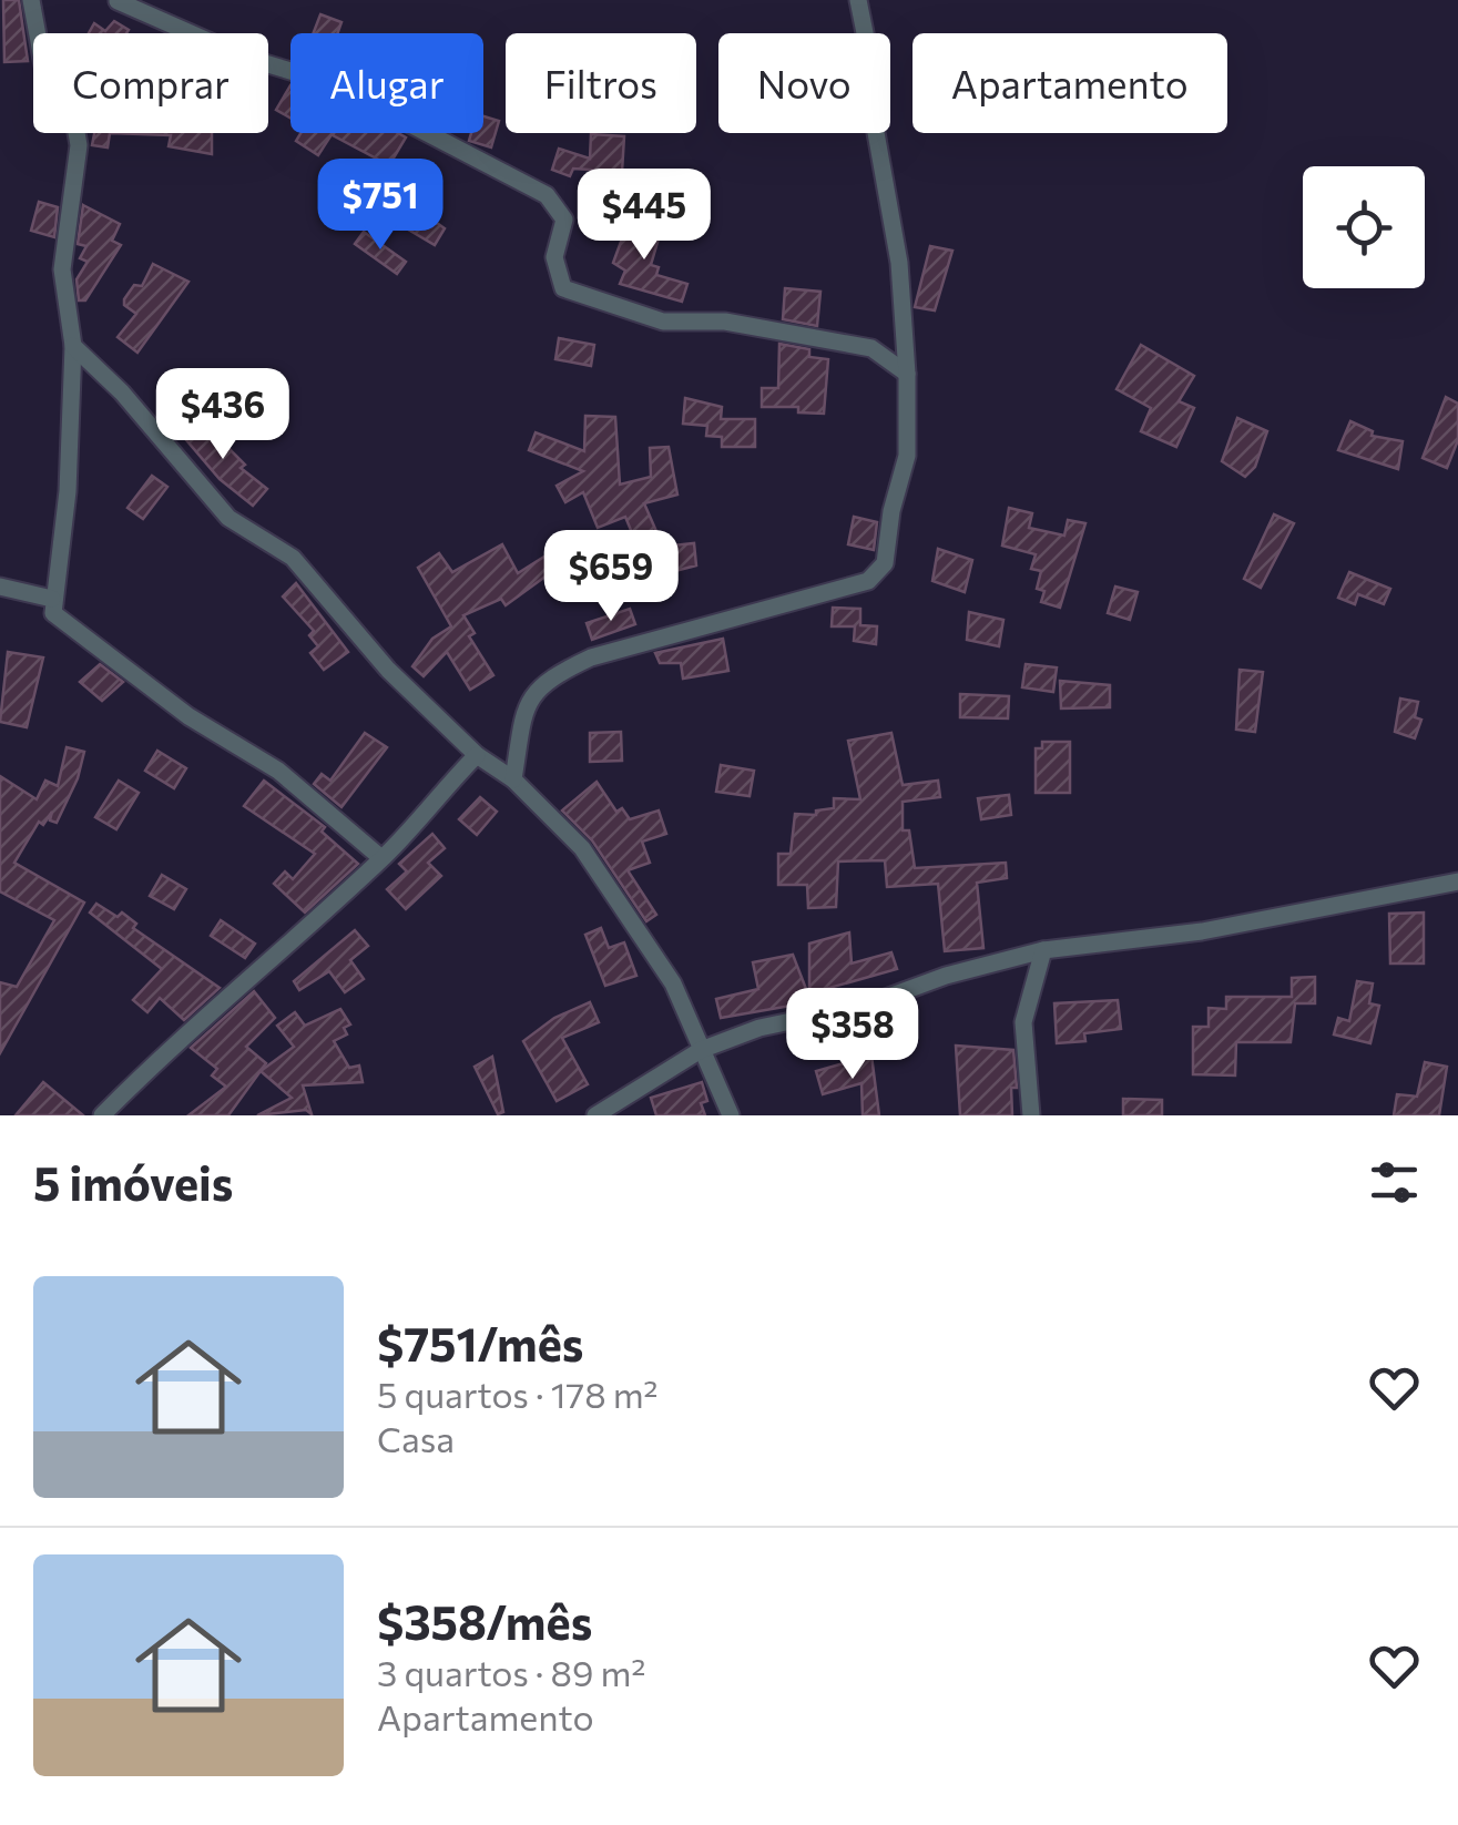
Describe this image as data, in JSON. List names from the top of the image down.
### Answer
{
  "page": {
    "chip": [
      "Comprar",
      "Alugar",
      "Filtros",
      "Novo",
      "Apartamento"
    ],
    "price": [
      "$751",
      "$445",
      "$436",
      "$659",
      "$358"
    ],
    "heading": "5 imóveis",
    "list": [
      {
        "name": "$751/mês",
        "note": "5 quartos · 178 m² · Casa"
      },
      {
        "name": "$358/mês",
        "note": "3 quartos · 89 m² · Apartamento"
      }
    ]
  }
}
